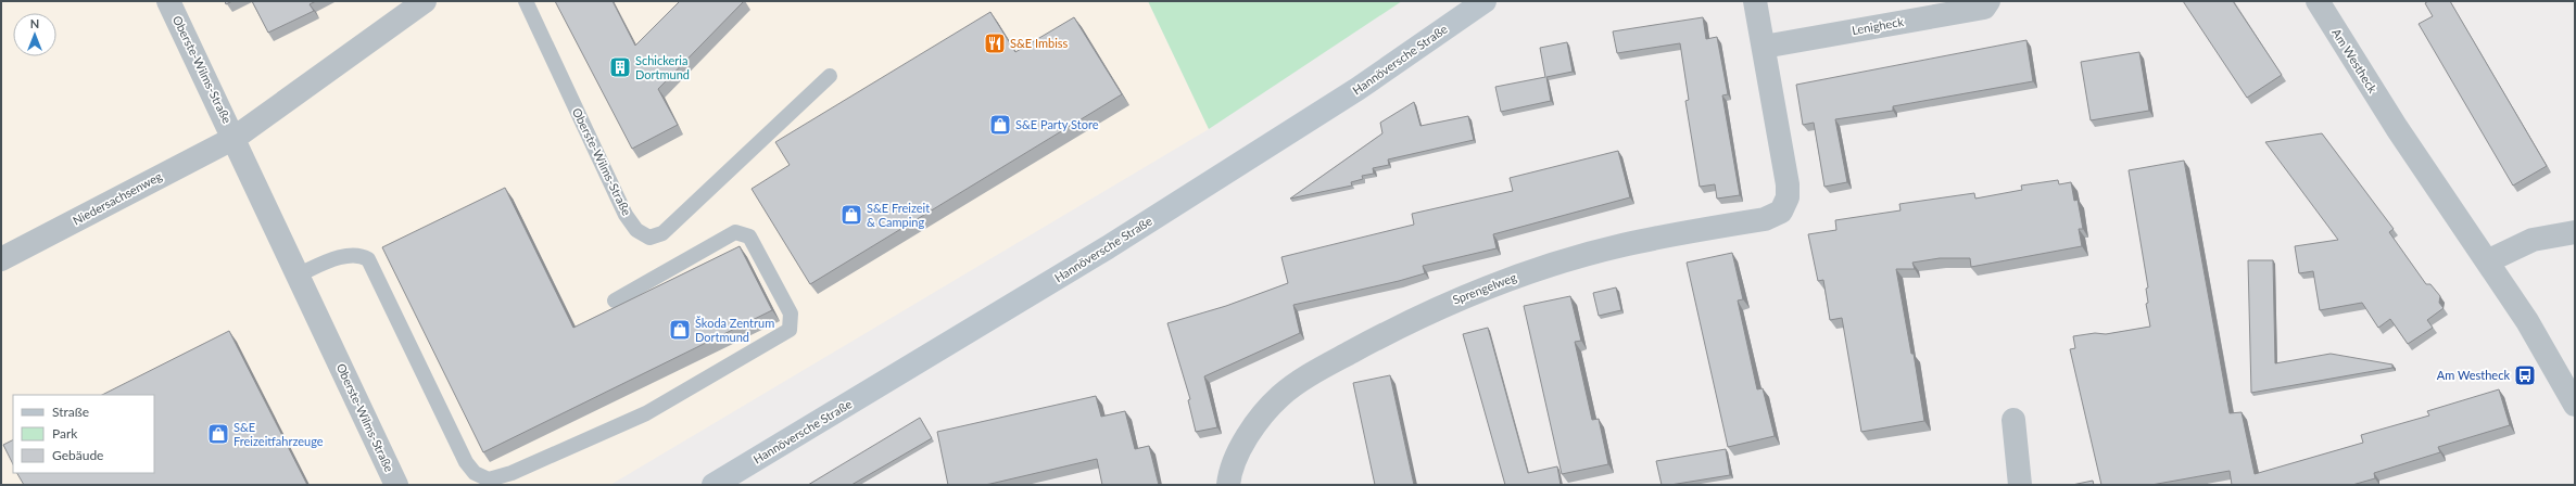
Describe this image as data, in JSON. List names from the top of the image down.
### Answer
{
  "streets": {
    "main road": ["Hannöversche Straße"],
    "street": [
      "Lenigheck",
      "Am Westheck",
      "Oberste-Wilms-Straße",
      "Niedersachsenweg",
      "Sprengelweg"
    ]
  },
  "crossings": [
    ["Lenigheck", "Sprengelweg"],
    ["Oberste-Wilms-Straße", "Niedersachsenweg"]
  ],
  "places": {
    "restaurant": ["S&E Imbiss"],
    "building": ["Schickeria Dortmund"],
    "shop": [
      "S&E Party Store",
      "S&E Freizeit & Camping",
      "Škoda Zentrum Dortmund",
      "S&E Freizeitfahrzeuge"
    ],
    "bus stop": ["Am Westheck"]
  },
  "legend": ["Straße", "Park", "Gebäude"],
  "north": "top"
}
